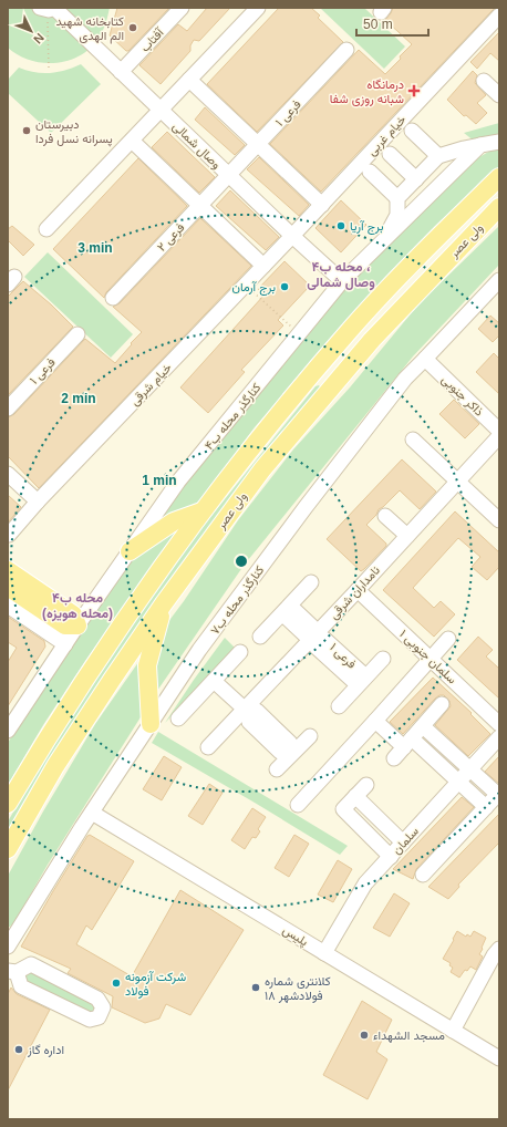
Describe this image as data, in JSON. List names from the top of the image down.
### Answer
{
  "streets": {
    "main road": ["ولی عصر"],
    "street": [
      "آفتاب",
      "فرعی ۱",
      "خیام غربی",
      "وصال شمالی",
      "فرعی ۲",
      "خیام شرقی",
      "ذاکر جنوبی",
      "کنارگذر محله ب۴",
      "نامداران شرقی",
      "کنارگذر محله ب۷",
      "سلمان جنوبی ۱",
      "سلمان",
      "پلیس"
    ]
  },
  "crossings": [
    ["آفتاب", "وصال شمالی"],
    ["فرعی ۱", "وصال شمالی"],
    ["فرعی ۱", "فرعی ۲"],
    ["فرعی ۱", "نامداران شرقی"],
    ["خیام غربی", "وصال شمالی"],
    ["خیام غربی", "خیام شرقی"],
    ["وصال شمالی", "فرعی ۲"],
    ["وصال شمالی", "خیام شرقی"],
    ["وصال شمالی", "کنارگذر محله ب۴"],
    ["ذاکر جنوبی", "کنارگذر محله ب۷"],
    ["نامداران شرقی", "سلمان جنوبی ۱"],
    ["کنارگذر محله ب۷", "پلیس"],
    ["سلمان", "پلیس"]
  ],
  "districts": ["محله ب۴ ، وصال شمالی", "محله ب۴ (محله هویزه)"],
  "places": {
    "other": [
      "کتابخانه شهید الم الهدی",
      "دبیرستان پسرانه نسل فردا",
      "برج آریا",
      "برج آرمان",
      "شرکت آزمونه فولاد",
      "کلانتری شماره ۱۸ فولادشهر",
      "مسجد الشهداء",
      "اداره گاز"
    ],
    "health": ["درمانگاه شبانه روزی شفا"]
  },
  "scale_bar": "50 m",
  "north": "bottom right",
  "rings": ["3 min", "2 min", "1 min"]
}
